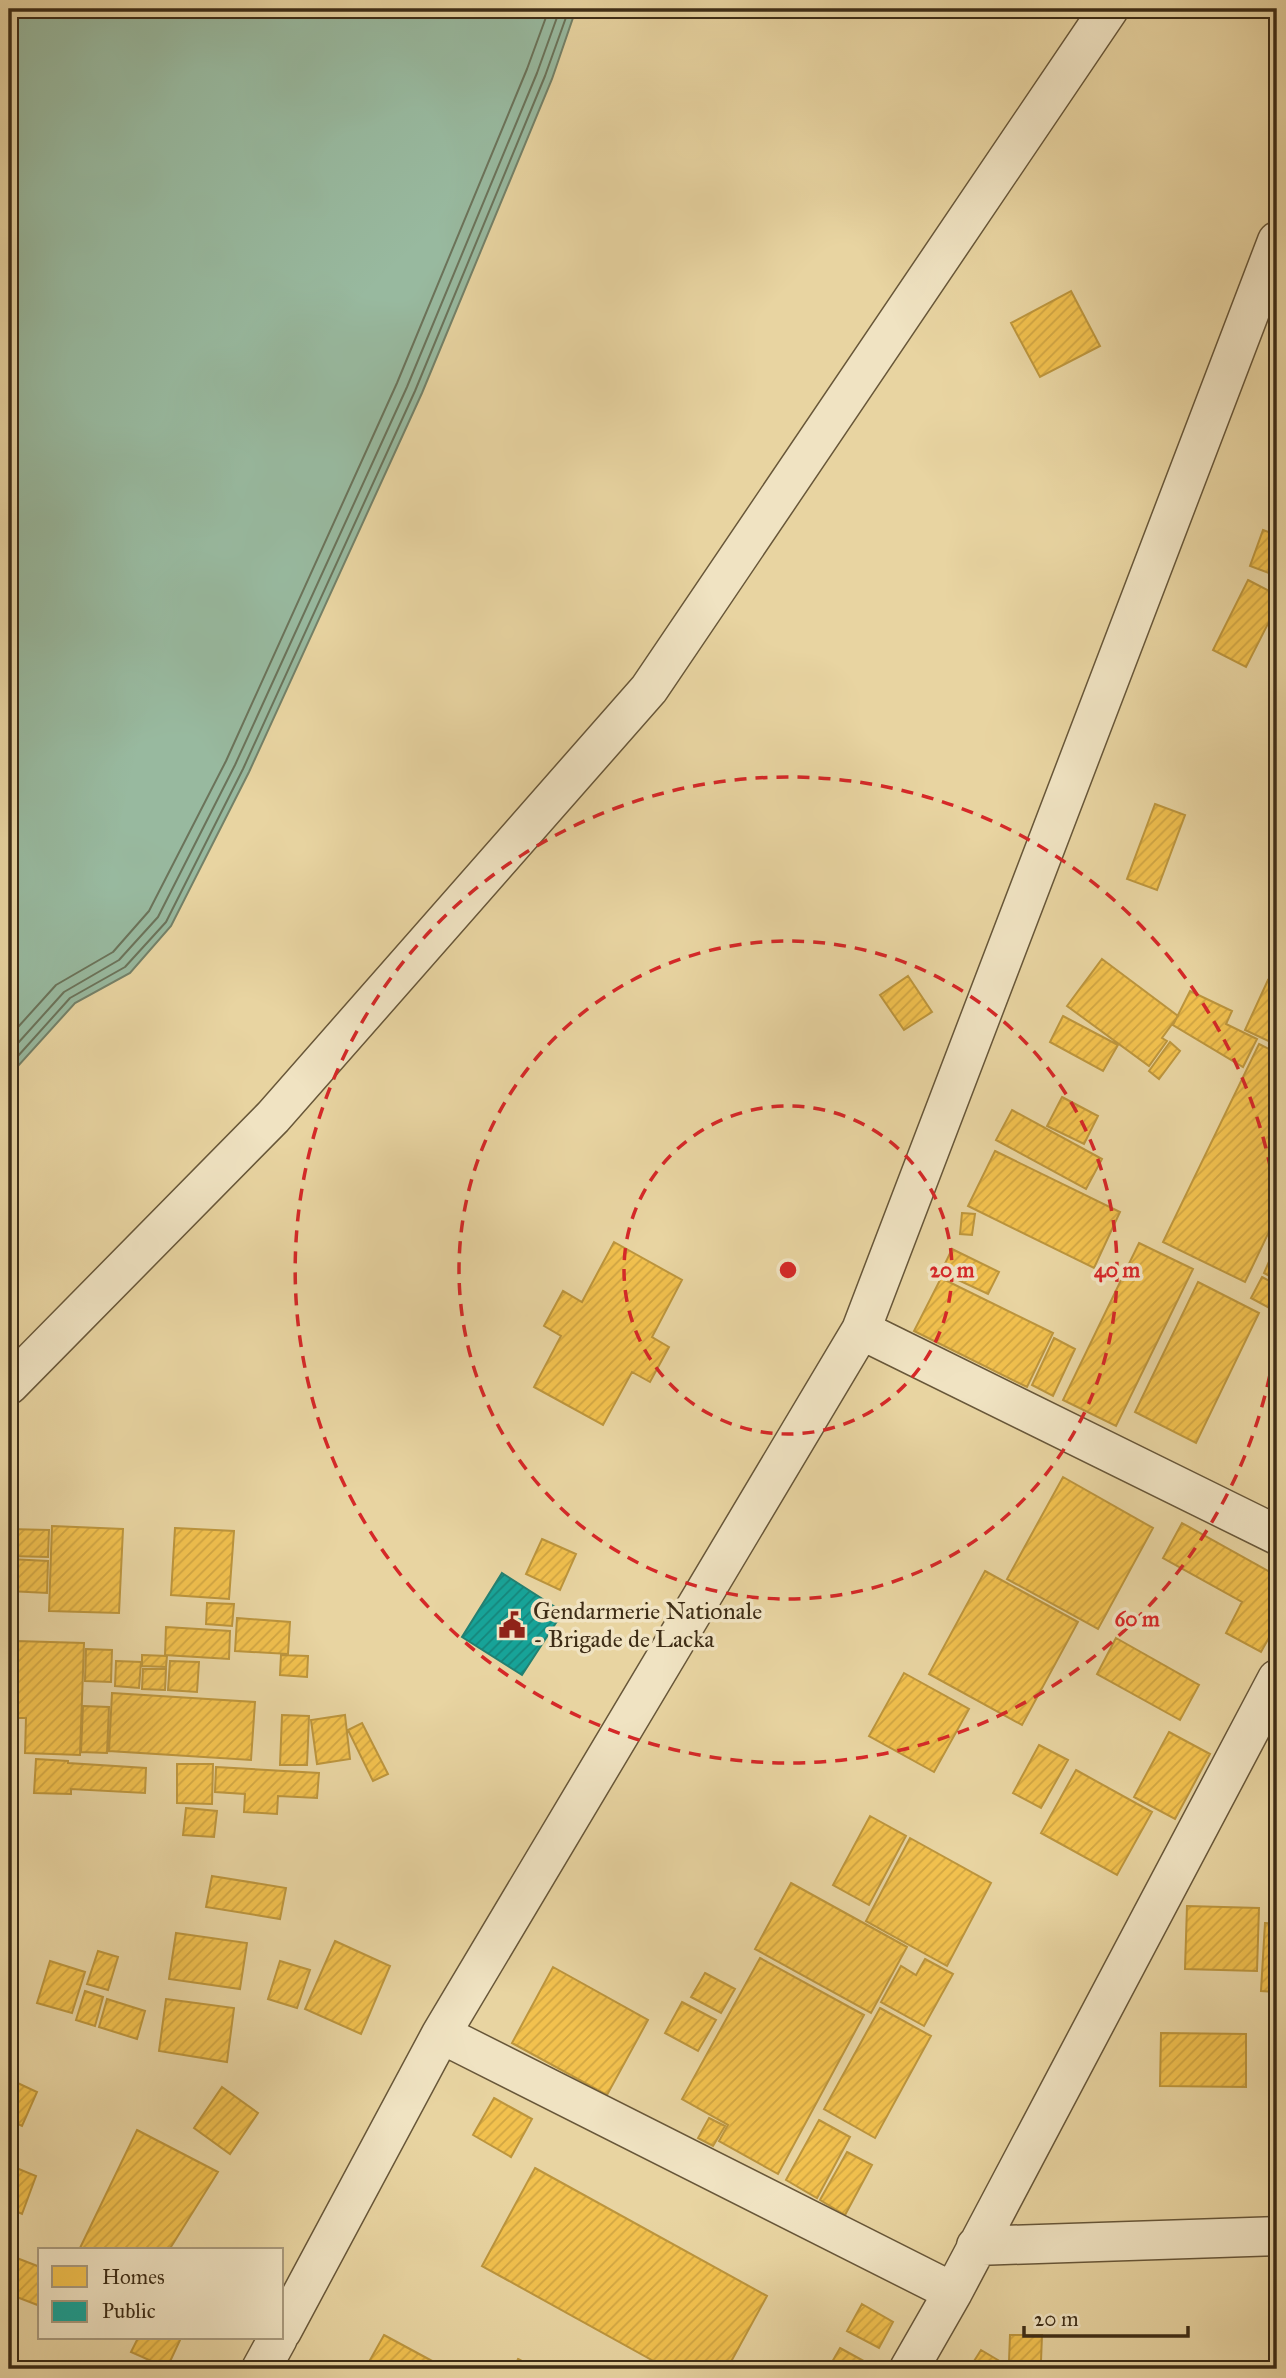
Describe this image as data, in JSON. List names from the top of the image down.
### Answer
{
  "places": {
    "public building": ["Gendarmerie Nationale - Brigade de Lacka"]
  },
  "legend": ["Homes", "Public"],
  "scale_bar": "20 m",
  "rings": ["20 m", "40 m", "60 m"]
}
